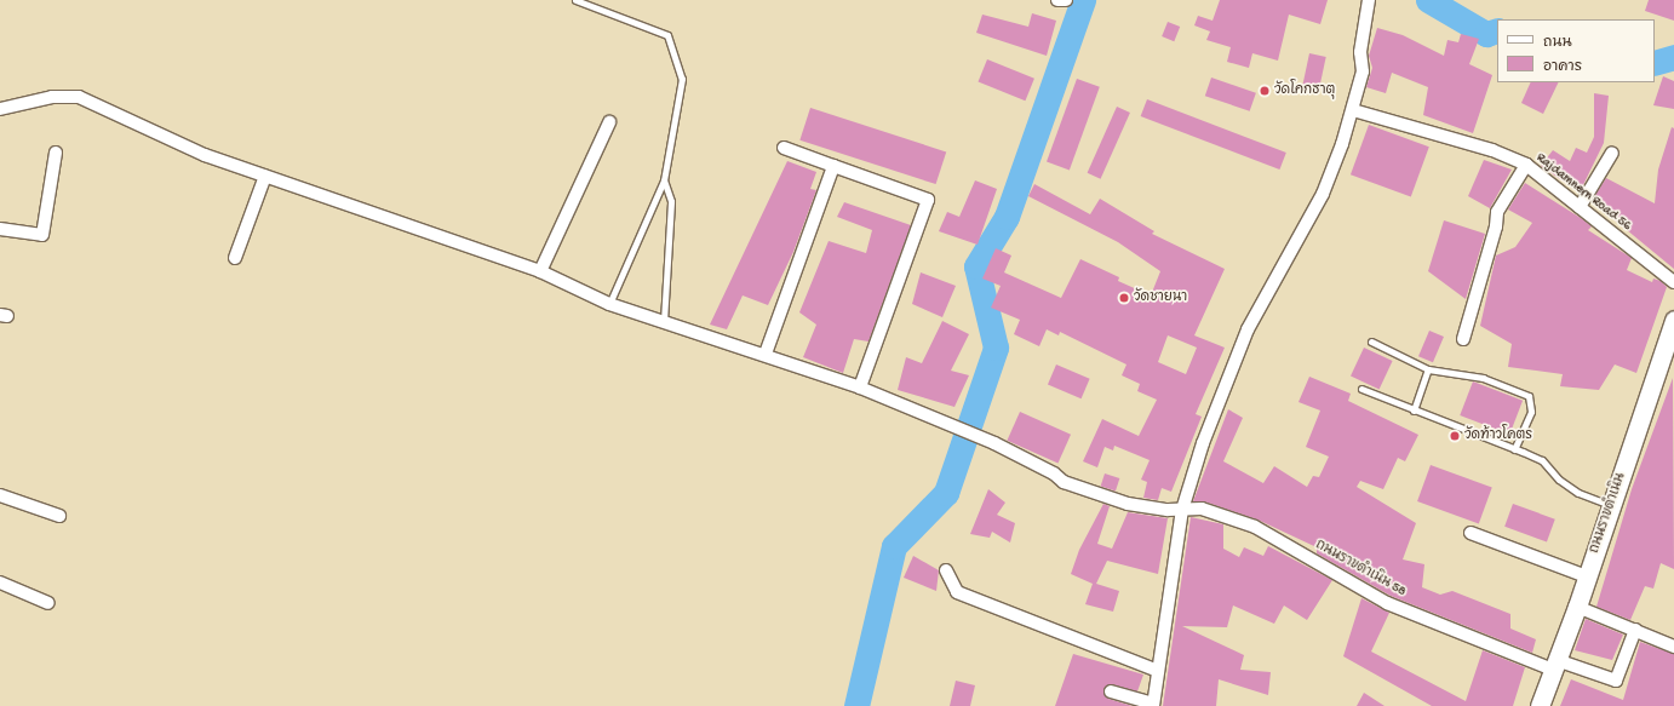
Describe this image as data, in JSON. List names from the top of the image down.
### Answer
{
  "streets": {
    "main road": ["ถนนราขดำเนิน"],
    "street": ["Rajdamnern Road 56", "ถนนราขดำเนิน 58"]
  },
  "crossings": [
    ["ถนนราขดำเนิน", "ถนนราขดำเนิน 58"]
  ],
  "places": ["วัดโคกธาตุ", "วัดชายนา", "วัดท้าวโคตร"],
  "legend": ["ถนน", "อาคาร"]
}
